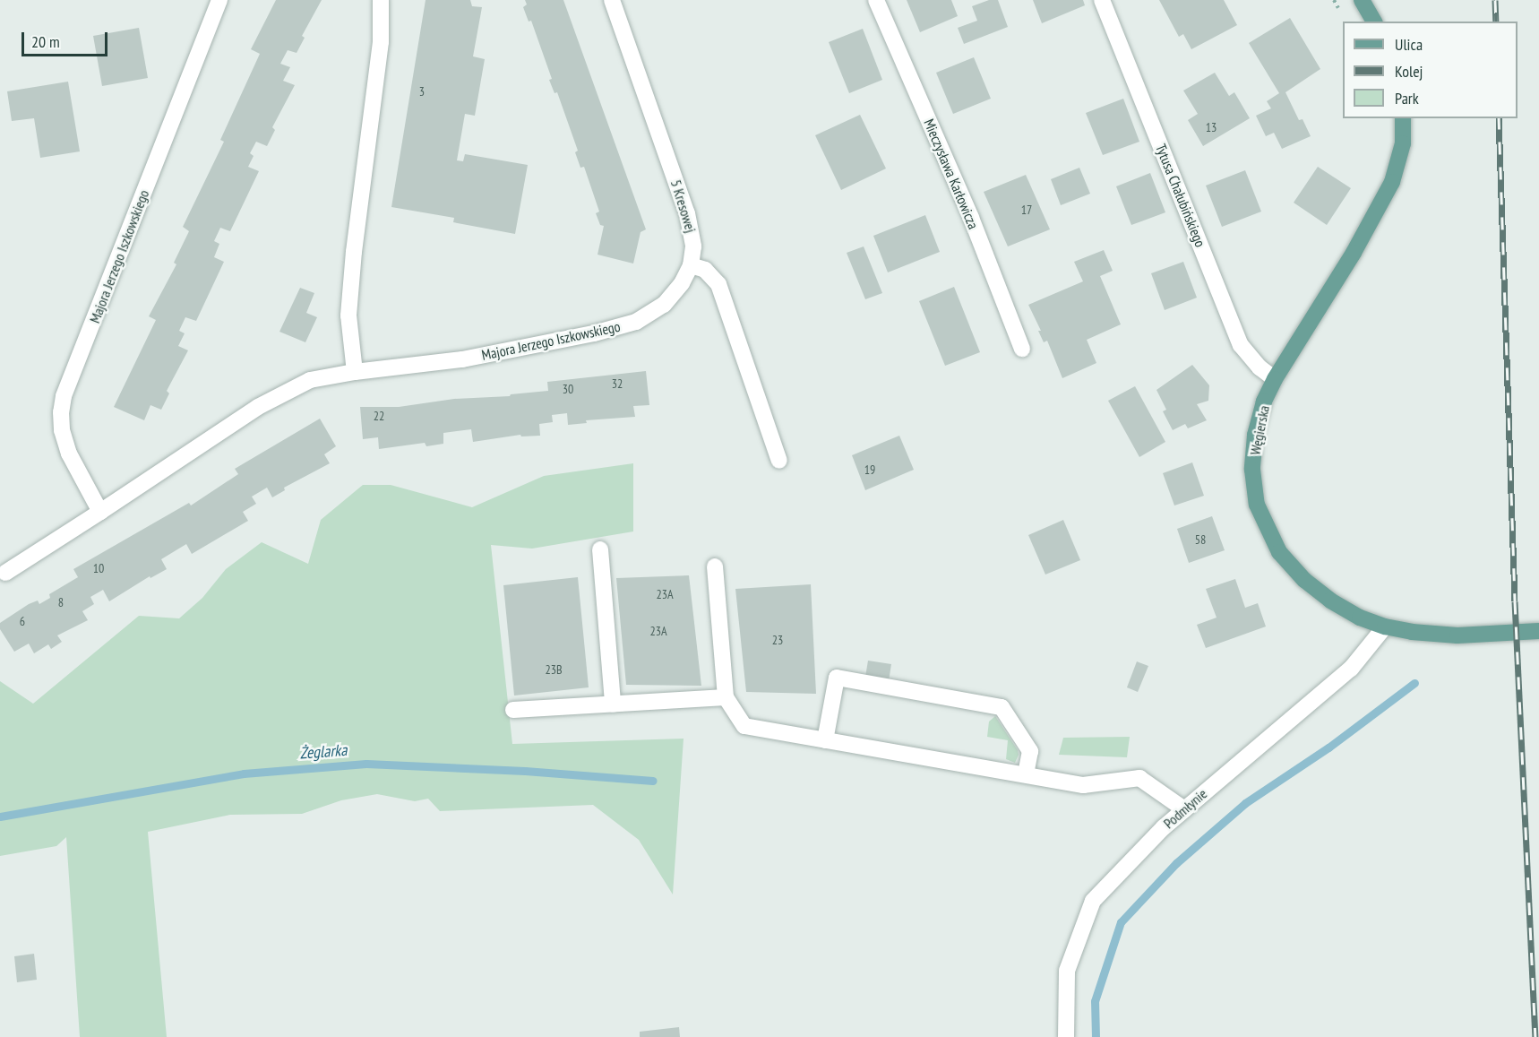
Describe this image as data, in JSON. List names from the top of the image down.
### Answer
{
  "streets": {
    "main road": ["Węgierska"],
    "street": [
      "Mieczysława Karłowicza",
      "Tytusa Chałubińskiego",
      "5 Kresowej",
      "Majora Jerzego Iszkowskiego",
      "Podmłynie"
    ]
  },
  "crossings": [
    ["Tytusa Chałubińskiego", "Węgierska"],
    ["5 Kresowej", "Majora Jerzego Iszkowskiego"],
    ["Węgierska", "Podmłynie"]
  ],
  "water": ["Żeglarka"],
  "house_numbers": [
    "3",
    "13",
    "17",
    "32",
    "30",
    "22",
    "19",
    "58",
    "10",
    "23A",
    "8",
    "6",
    "23A",
    "23",
    "23B"
  ],
  "legend": ["Ulica", "Kolej", "Park"],
  "scale_bar": "20 m"
}
